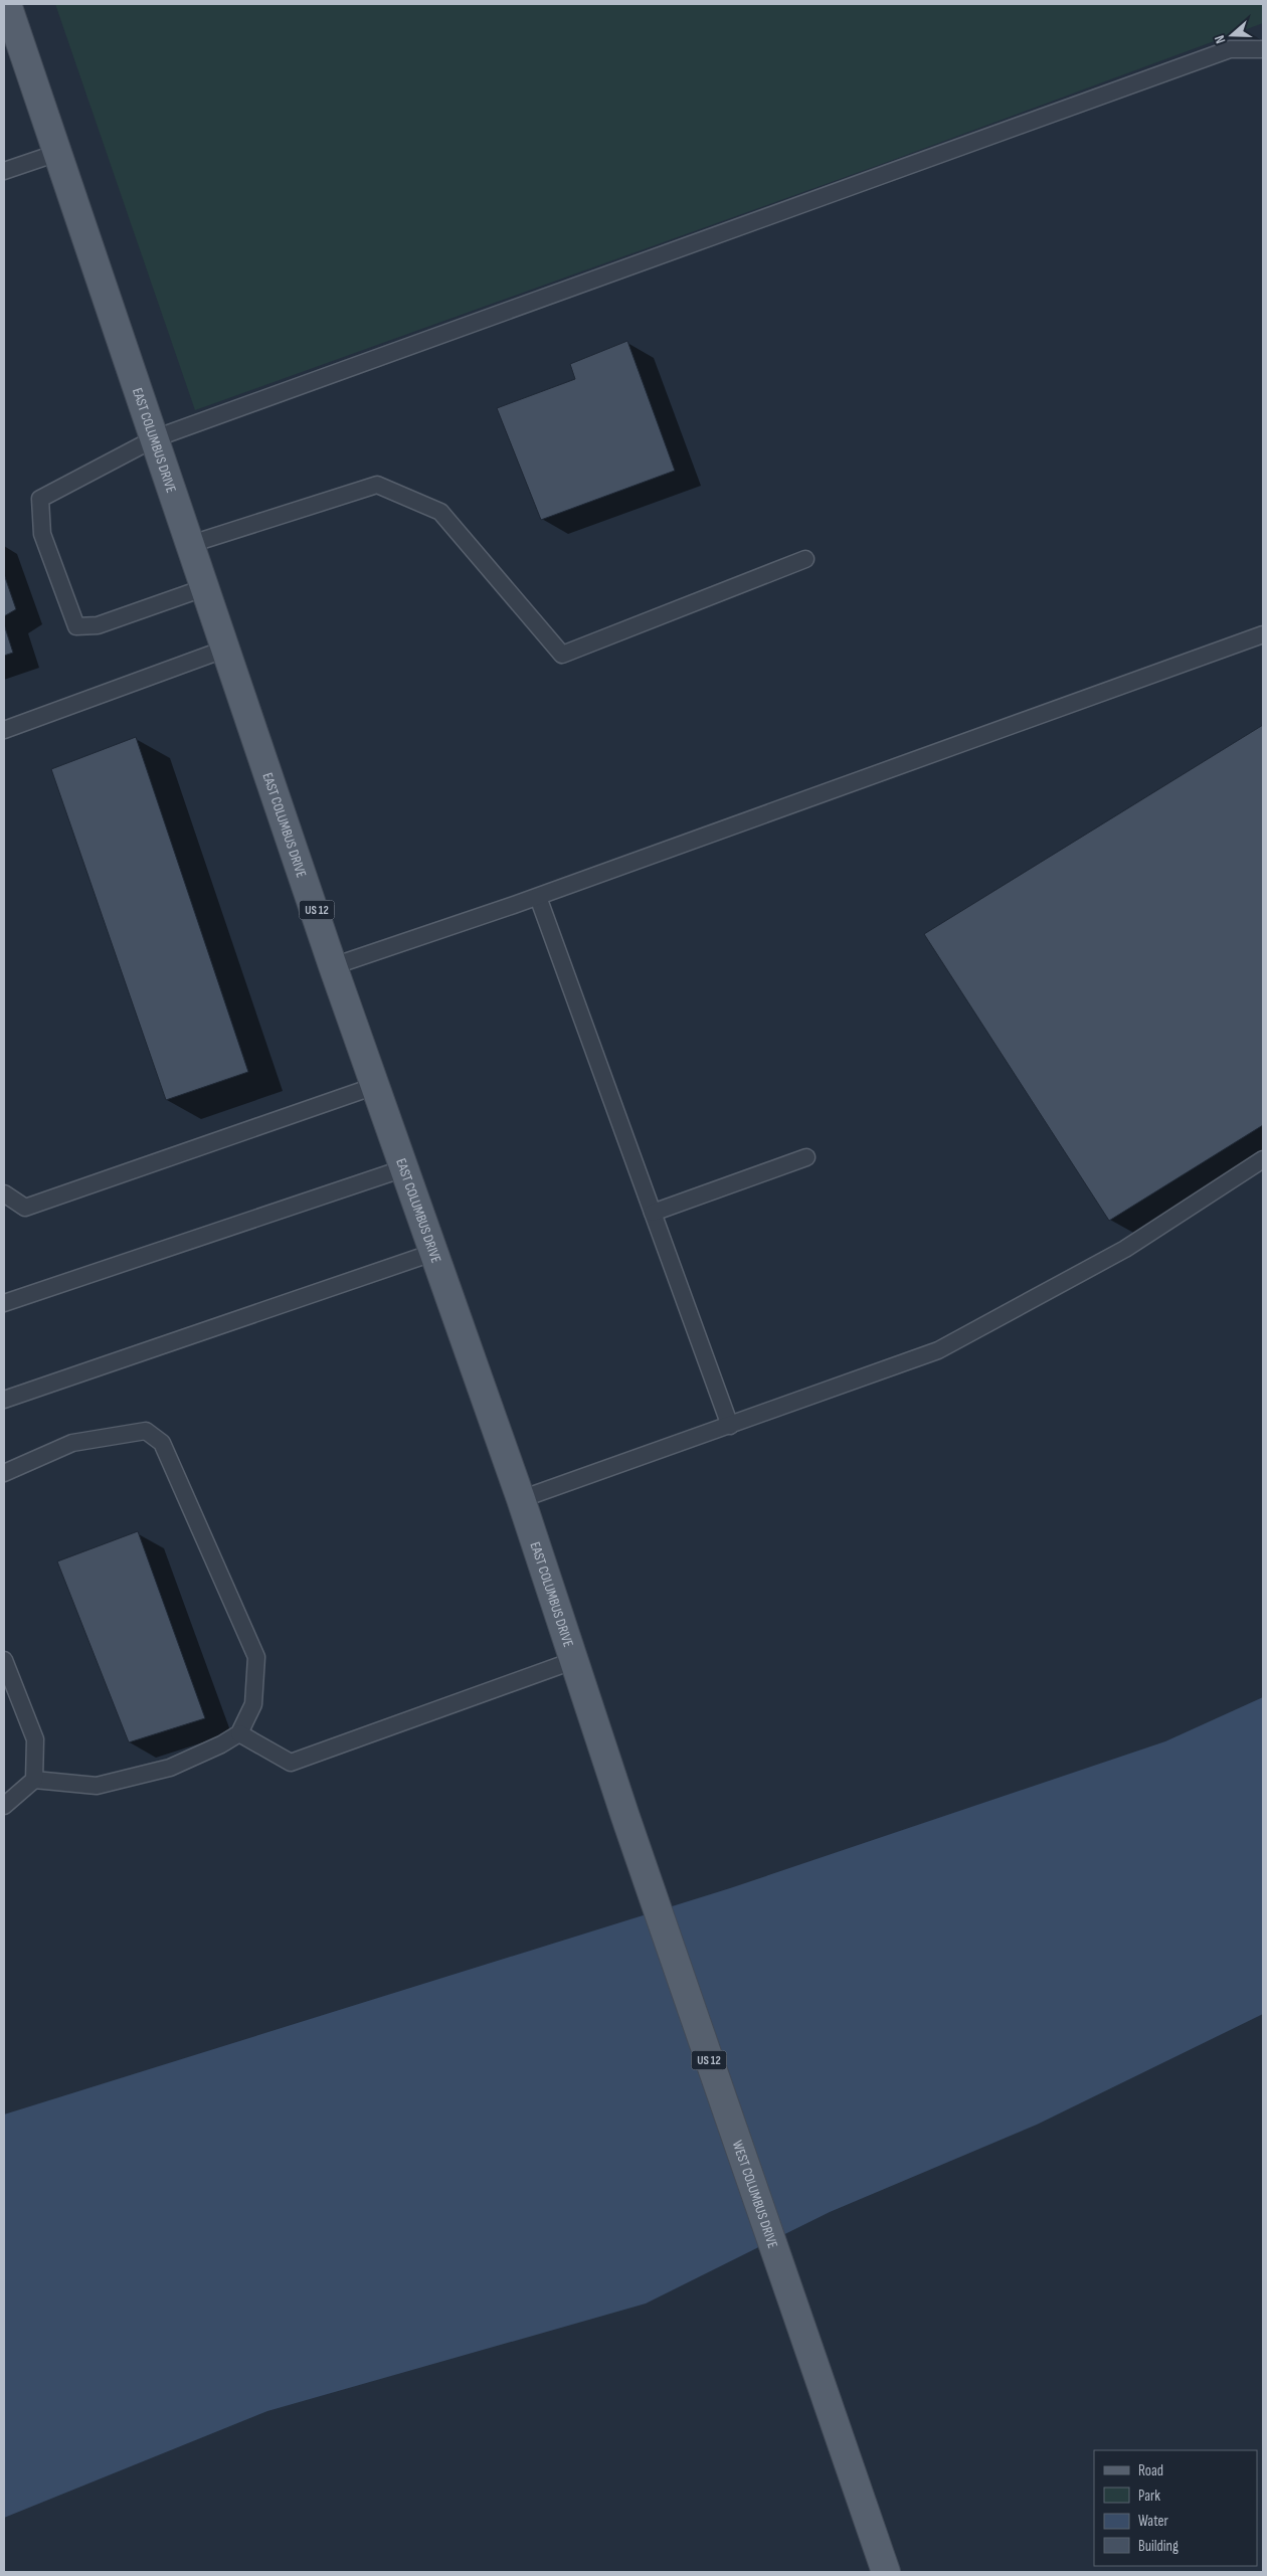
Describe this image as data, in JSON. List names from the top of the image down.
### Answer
{
  "streets": {
    "main road": ["EAST COLUMBUS DRIVE", "US 12", "WEST COLUMBUS DRIVE"]
  },
  "crossings": [
    ["EAST COLUMBUS DRIVE", "WEST COLUMBUS DRIVE"]
  ],
  "legend": [
    "Road",
    "Park",
    "Water",
    "Building"
  ],
  "north": "left"
}
